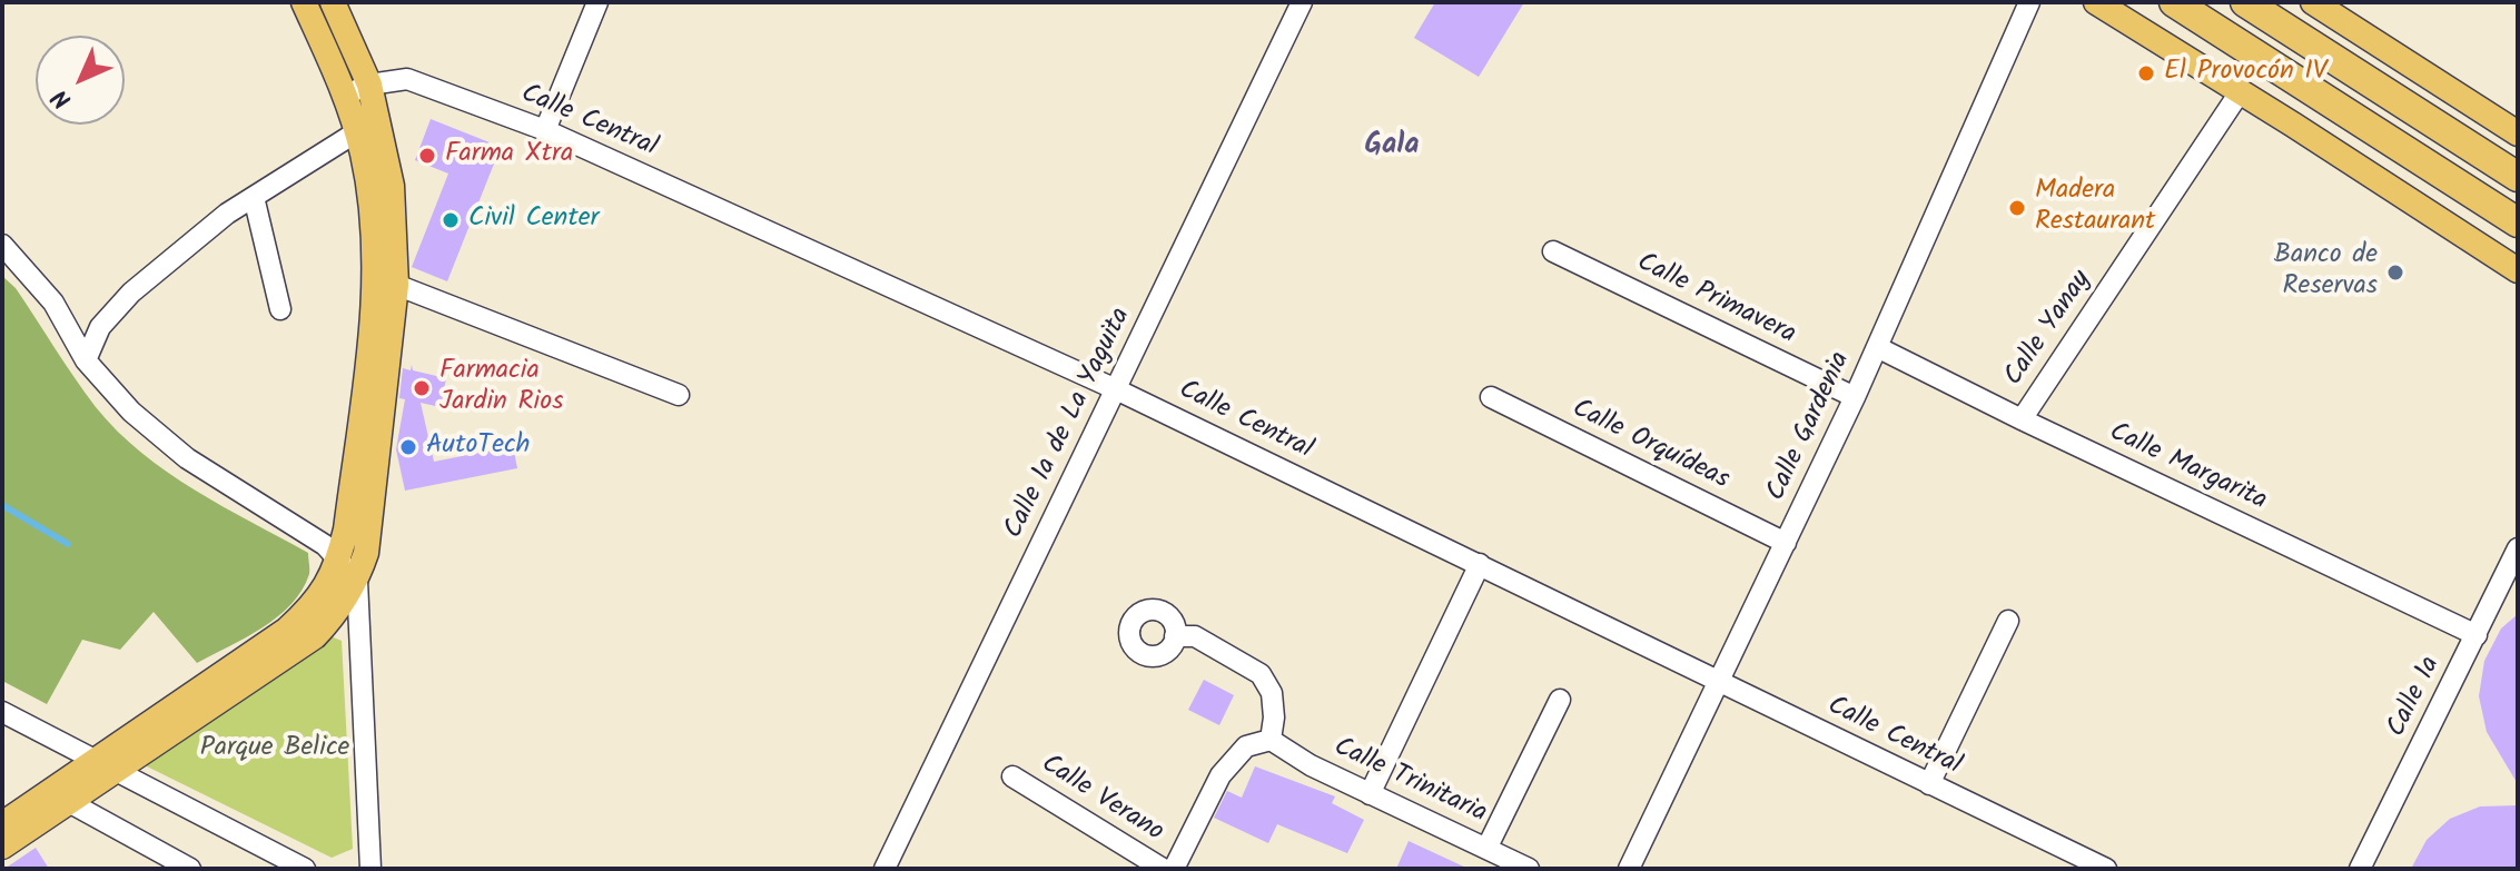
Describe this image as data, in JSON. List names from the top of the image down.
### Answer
{
  "streets": {
    "street": [
      "Calle Central",
      "Calle Primavera",
      "Calle Yanay",
      "Calle 1a de La Yaguita",
      "Calle Gardenia",
      "Calle Orquídeas",
      "Calle Margarita",
      "Calle 1a",
      "Calle Trinitaria",
      "Calle Verano"
    ]
  },
  "crossings": [
    ["Calle Central", "Calle 1a de La Yaguita"],
    ["Calle Central", "Calle Gardenia"],
    ["Calle Primavera", "Calle Gardenia"],
    ["Calle Yanay", "Calle Margarita"],
    ["Calle Gardenia", "Calle Orquídeas"],
    ["Calle Gardenia", "Calle Margarita"],
    ["Calle Margarita", "Calle 1a"]
  ],
  "districts": ["Gala"],
  "parks": ["Parque Belice"],
  "places": [
    "El Provocón IV",
    "Farma Xtra",
    "Madera Restaurant",
    "Civil Center",
    "Banco de Reservas",
    "Farmacia Jardin Rios",
    "AutoTech"
  ],
  "north": "bottom left"
}
